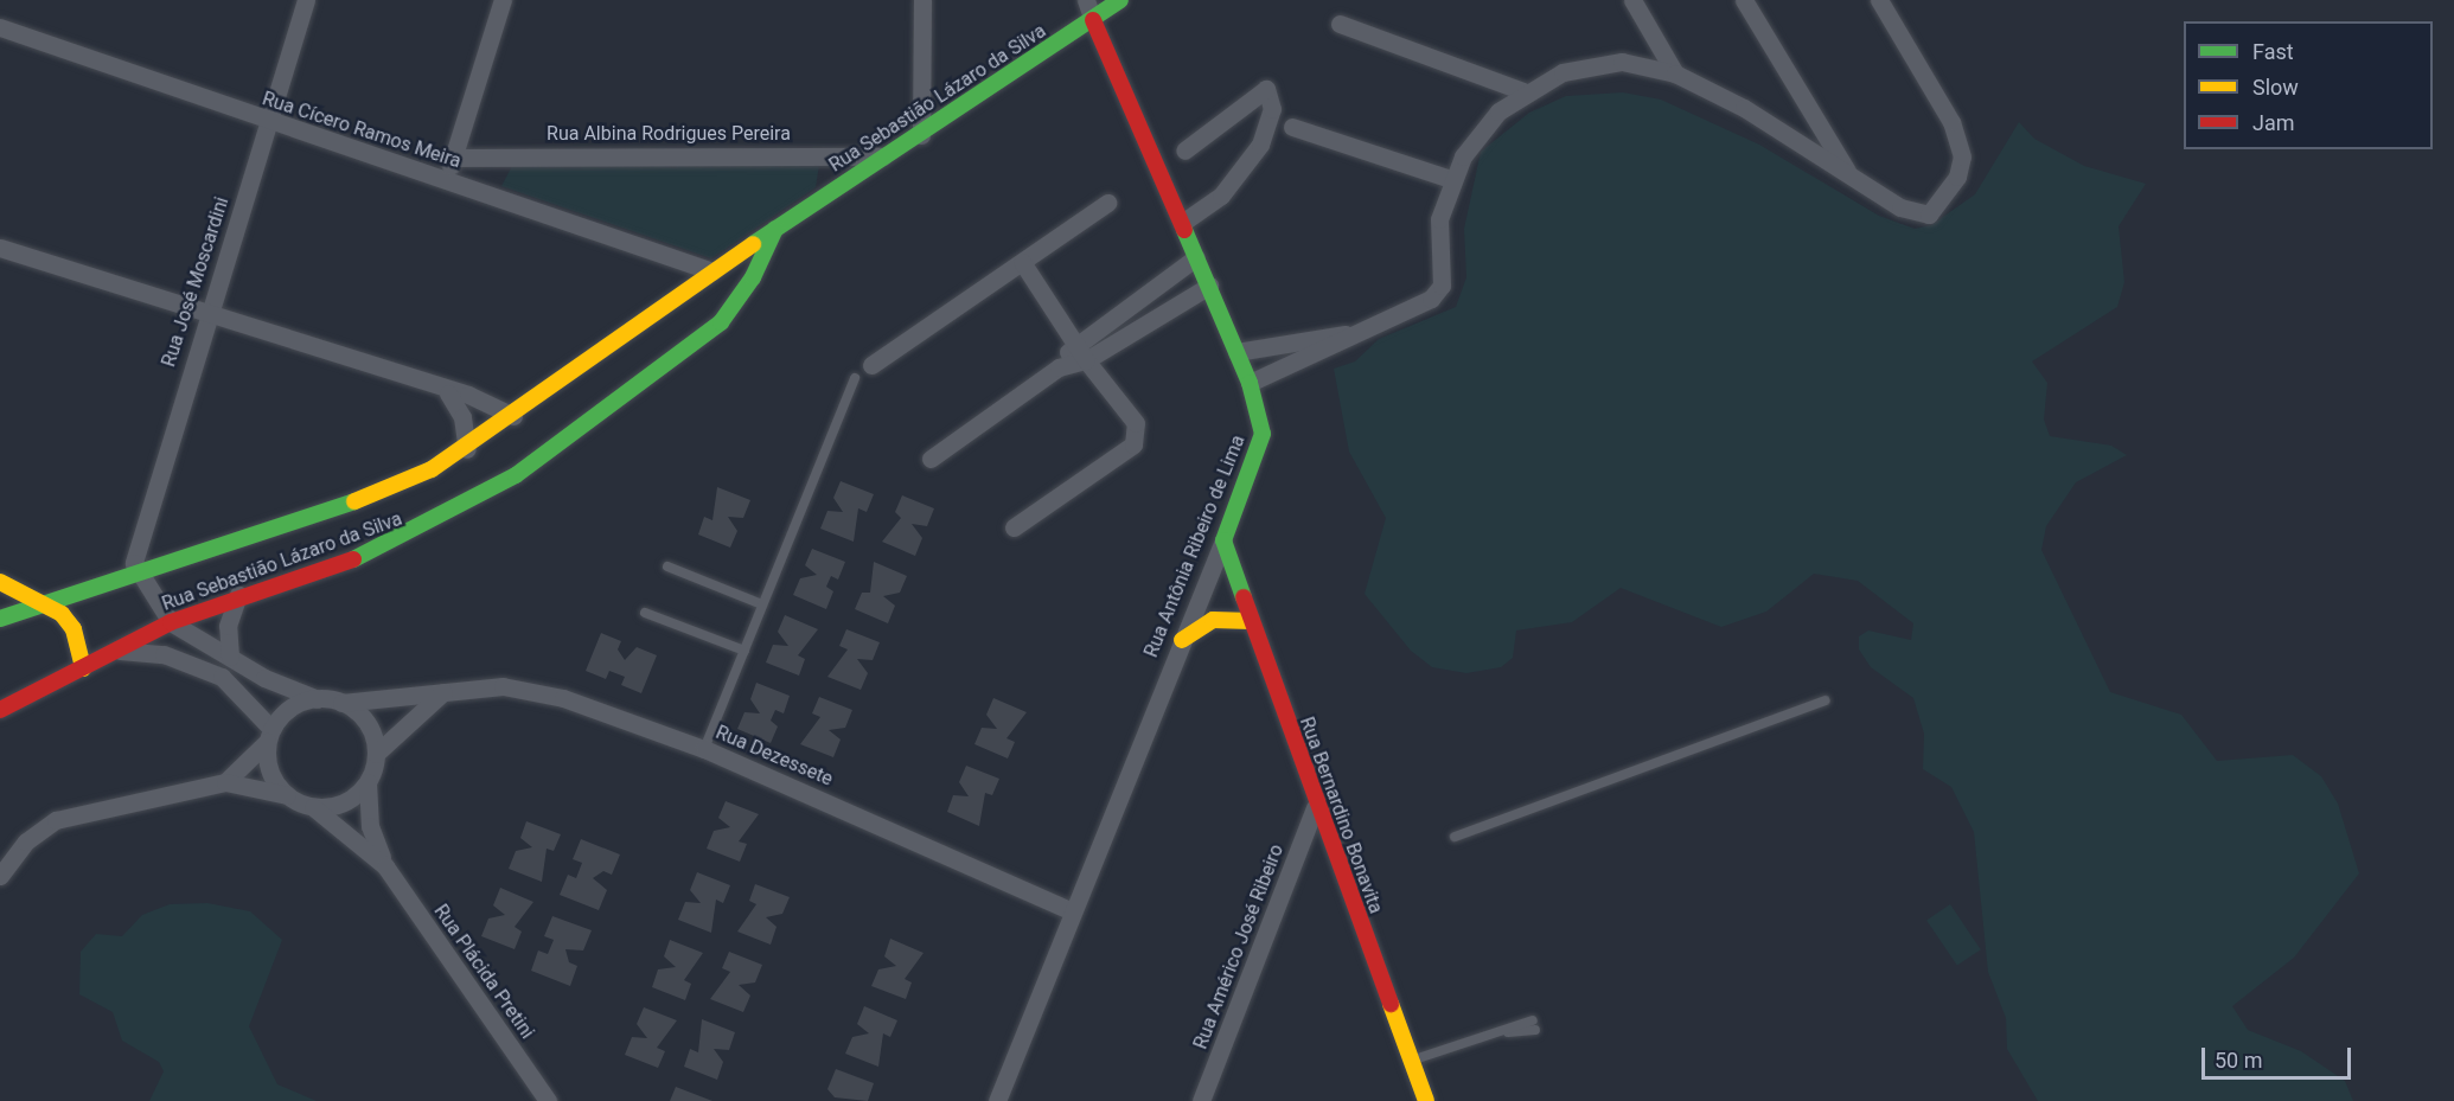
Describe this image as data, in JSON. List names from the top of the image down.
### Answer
{
  "streets": {
    "street": [
      "Rua Sebastião Lázaro da Silva",
      "Rua Cícero Ramos Meira",
      "Rua Albina Rodrigues Pereira",
      "Rua José Moscardini",
      "Rua Antônia Ribeiro de Lima",
      "Rua Dezessete",
      "Rua Bernardino Bonavita",
      "Rua Américo José Ribeiro",
      "Rua Plácida Pretini"
    ]
  },
  "crossings": [
    ["Rua Sebastião Lázaro da Silva", "Rua Cícero Ramos Meira"],
    ["Rua Sebastião Lázaro da Silva", "Rua Albina Rodrigues Pereira"],
    ["Rua Sebastião Lázaro da Silva", "Rua José Moscardini"],
    ["Rua Sebastião Lázaro da Silva", "Rua Antônia Ribeiro de Lima"],
    ["Rua Cícero Ramos Meira", "Rua José Moscardini"],
    ["Rua Antônia Ribeiro de Lima", "Rua Dezessete"],
    ["Rua Antônia Ribeiro de Lima", "Rua Bernardino Bonavita"],
    ["Rua Dezessete", "Rua Plácida Pretini"],
    ["Rua Bernardino Bonavita", "Rua Américo José Ribeiro"]
  ],
  "legend": ["Fast", "Slow", "Jam"],
  "scale_bar": "50 m"
}
